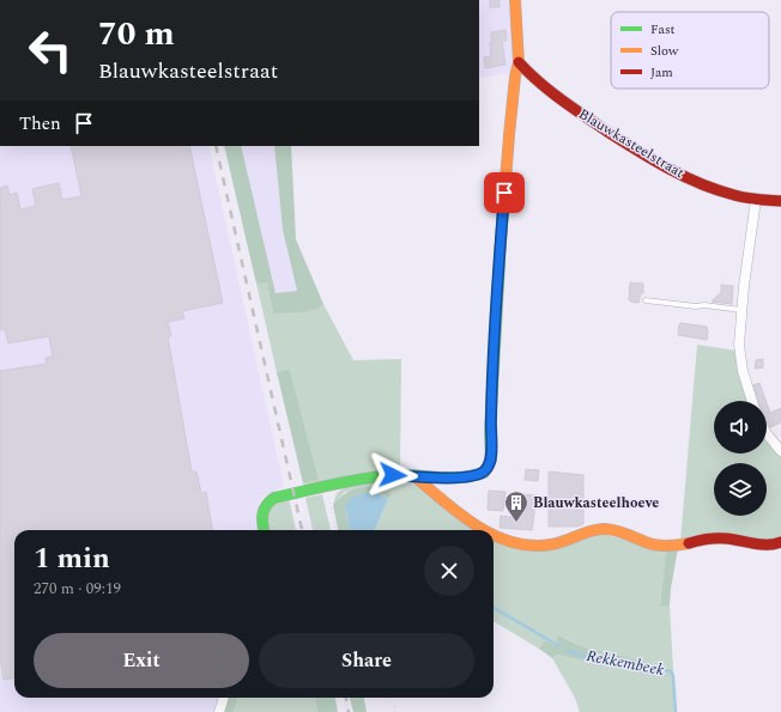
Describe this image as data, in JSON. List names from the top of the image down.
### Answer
{
  "streets": {
    "street": ["Blauwkasteelstraat"]
  },
  "water": ["Rekkembeek"],
  "places": {
    "building": ["Blauwkasteelhoeve"]
  },
  "legend": ["Fast", "Slow", "Jam"],
  "page": {
    "turn": ["70 m", "Blauwkasteelstraat"],
    "then": "Then",
    "heading": ["1 min", "270 m · 09:19"],
    "buttons": ["Exit", "Share"]
  }
}
